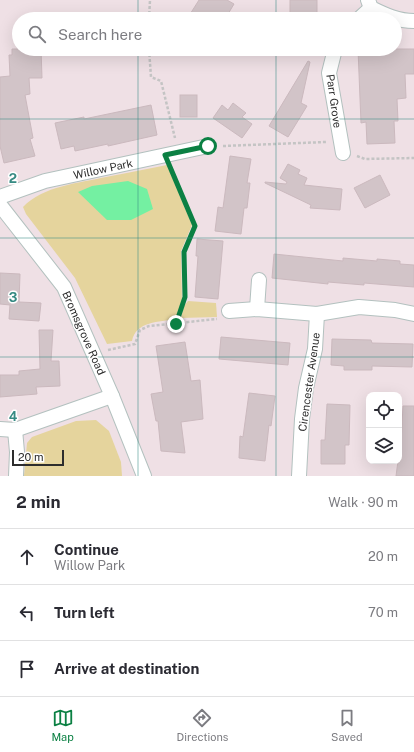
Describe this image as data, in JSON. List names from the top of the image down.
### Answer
{
  "streets": {
    "street": [
      "Parr Grove",
      "Willow Park",
      "Bromsgrove Road",
      "Cirencester Avenue"
    ]
  },
  "scale_bar": "20 m",
  "page": {
    "search": "Search here",
    "scale": "20 m",
    "heading": ["2 min", "Walk · 90 m"],
    "list": [
      ["Continue", "Willow Park", "20 m"],
      ["Turn left", "70 m"],
      "Arrive at destination"
    ],
    "nav": ["Map", "Directions", "Saved"]
  },
  "grid": {
    "rows": ["2", "3", "4"]
  }
}
